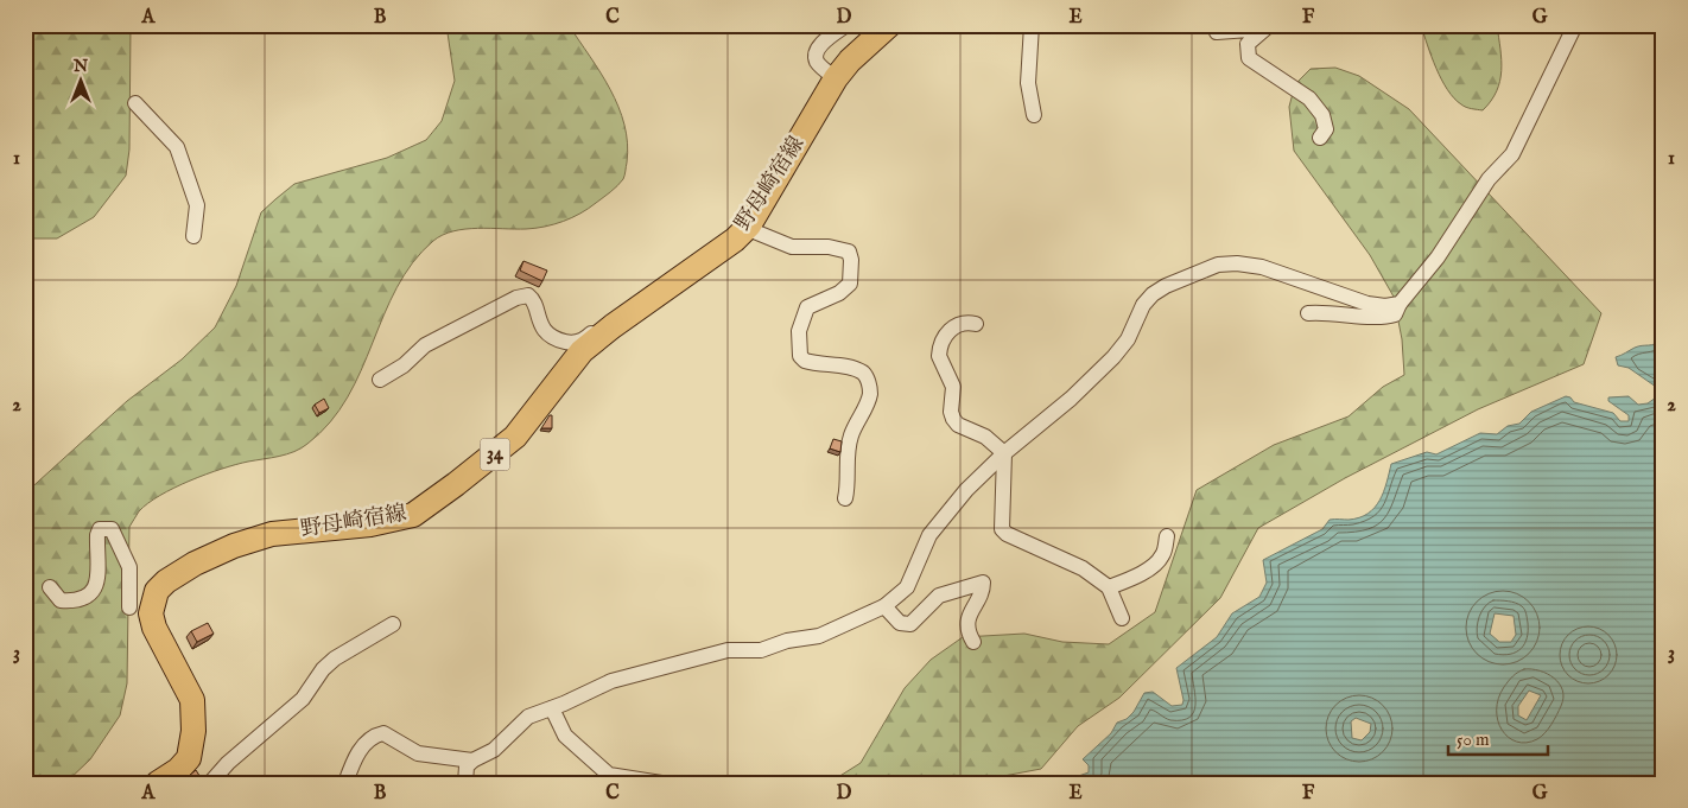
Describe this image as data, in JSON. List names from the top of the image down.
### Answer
{
  "streets": {
    "main road": ["野母崎宿線", "34"]
  },
  "scale_bar": "50 m",
  "north": "top",
  "grid": {
    "columns": [
      "A",
      "B",
      "C",
      "D",
      "E",
      "F",
      "G"
    ],
    "rows": ["1", "2", "3"]
  }
}
